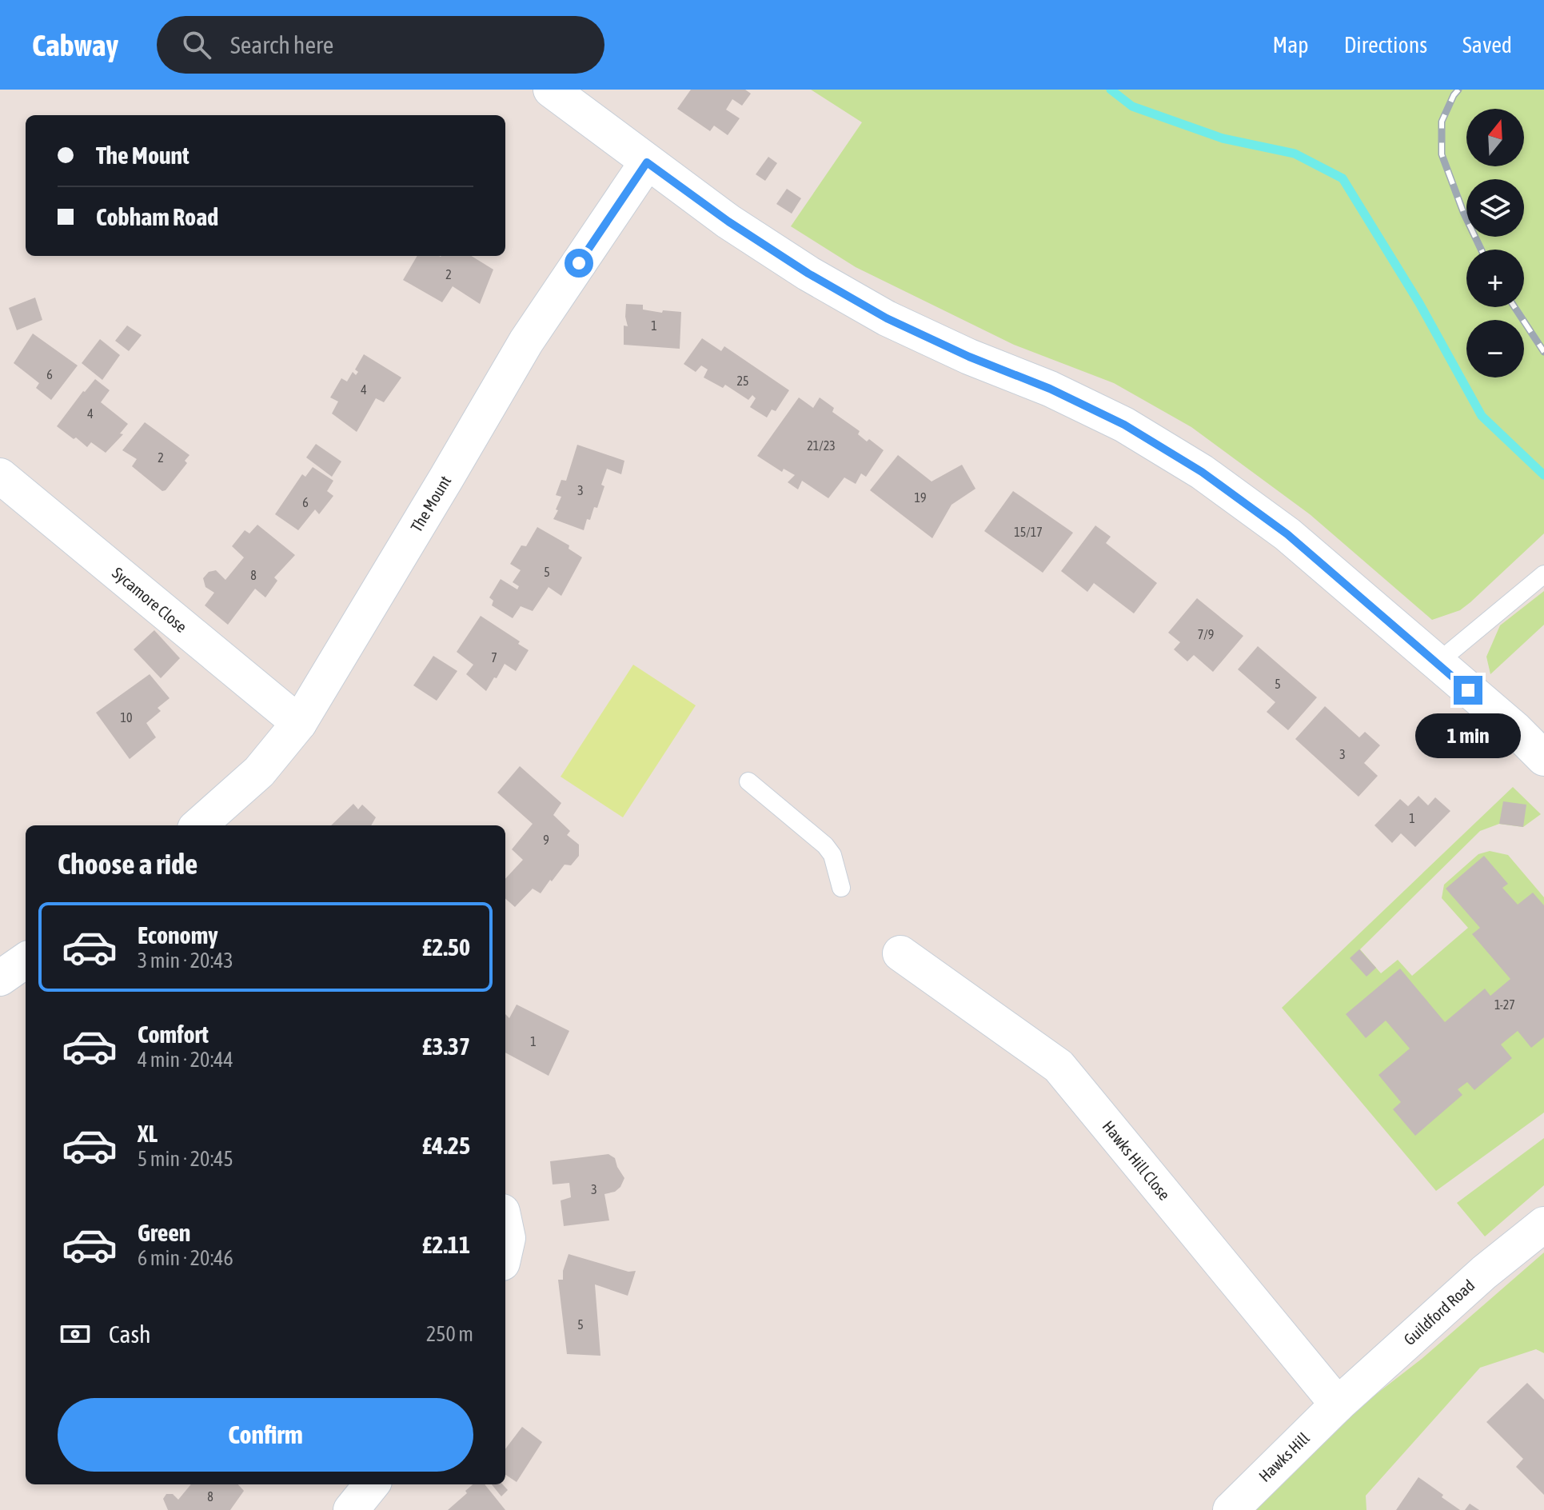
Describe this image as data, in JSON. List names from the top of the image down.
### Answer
{
  "streets": {
    "street": [
      "The Mount",
      "Sycamore Close",
      "Hawks Hill Close",
      "Guildford Road",
      "Hawks Hill"
    ]
  },
  "crossings": [
    ["The Mount", "Sycamore Close"],
    ["Hawks Hill Close", "Guildford Road"],
    ["Hawks Hill Close", "Hawks Hill"],
    ["Guildford Road", "Hawks Hill"]
  ],
  "house_numbers": [
    "2",
    "1",
    "6",
    "25",
    "4",
    "4",
    "21/23",
    "2",
    "3",
    "19",
    "6",
    "15/17",
    "5",
    "8",
    "7/9",
    "7",
    "5",
    "10",
    "3",
    "1",
    "9",
    "1-27",
    "1",
    "3",
    "5",
    "8"
  ],
  "north": "top",
  "page": {
    "header": "Cabway",
    "search": "Search here",
    "nav": ["Map", "Directions", "Saved"],
    "map_buttons": ["+", "−"],
    "banner": ["The Mount", "Cobham Road"],
    "bubble": "1 min",
    "heading": "Choose a ride",
    "list": [
      {
        "name": "Economy",
        "note": "3 min · 20:43",
        "value": "£2.50"
      },
      {
        "name": "Comfort",
        "note": "4 min · 20:44",
        "value": "£3.37"
      },
      {
        "name": "XL",
        "note": "5 min · 20:45",
        "value": "£4.25"
      },
      {
        "name": "Green",
        "note": "6 min · 20:46",
        "value": "£2.11"
      }
    ],
    "pay": ["Cash", "250 m"],
    "buttons": "Confirm"
  }
}
